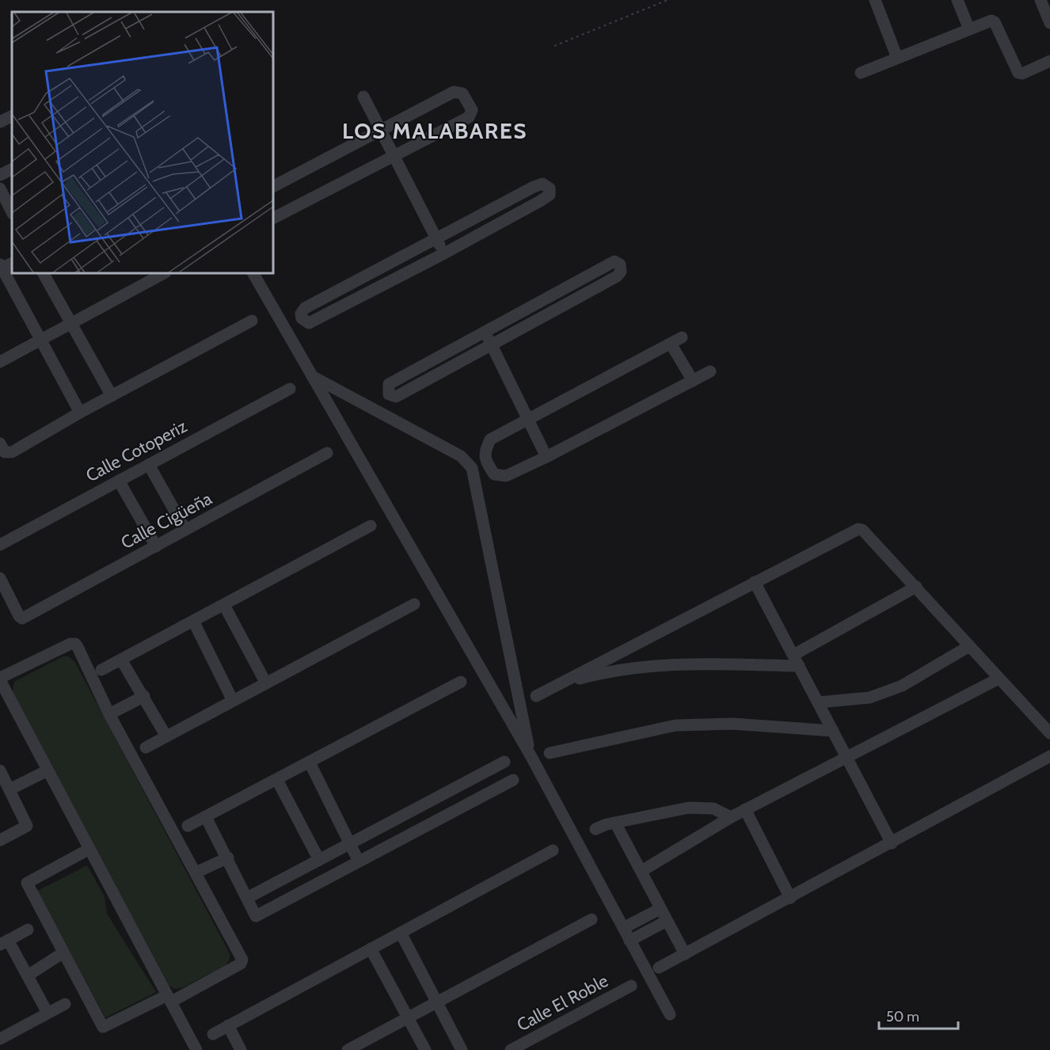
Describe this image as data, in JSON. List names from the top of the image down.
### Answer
{
  "streets": {
    "street": ["Calle Cotoperiz", "Calle Cigüeña", "Calle El Roble"]
  },
  "districts": ["LOS MALABARES"],
  "scale_bar": "50 m"
}
